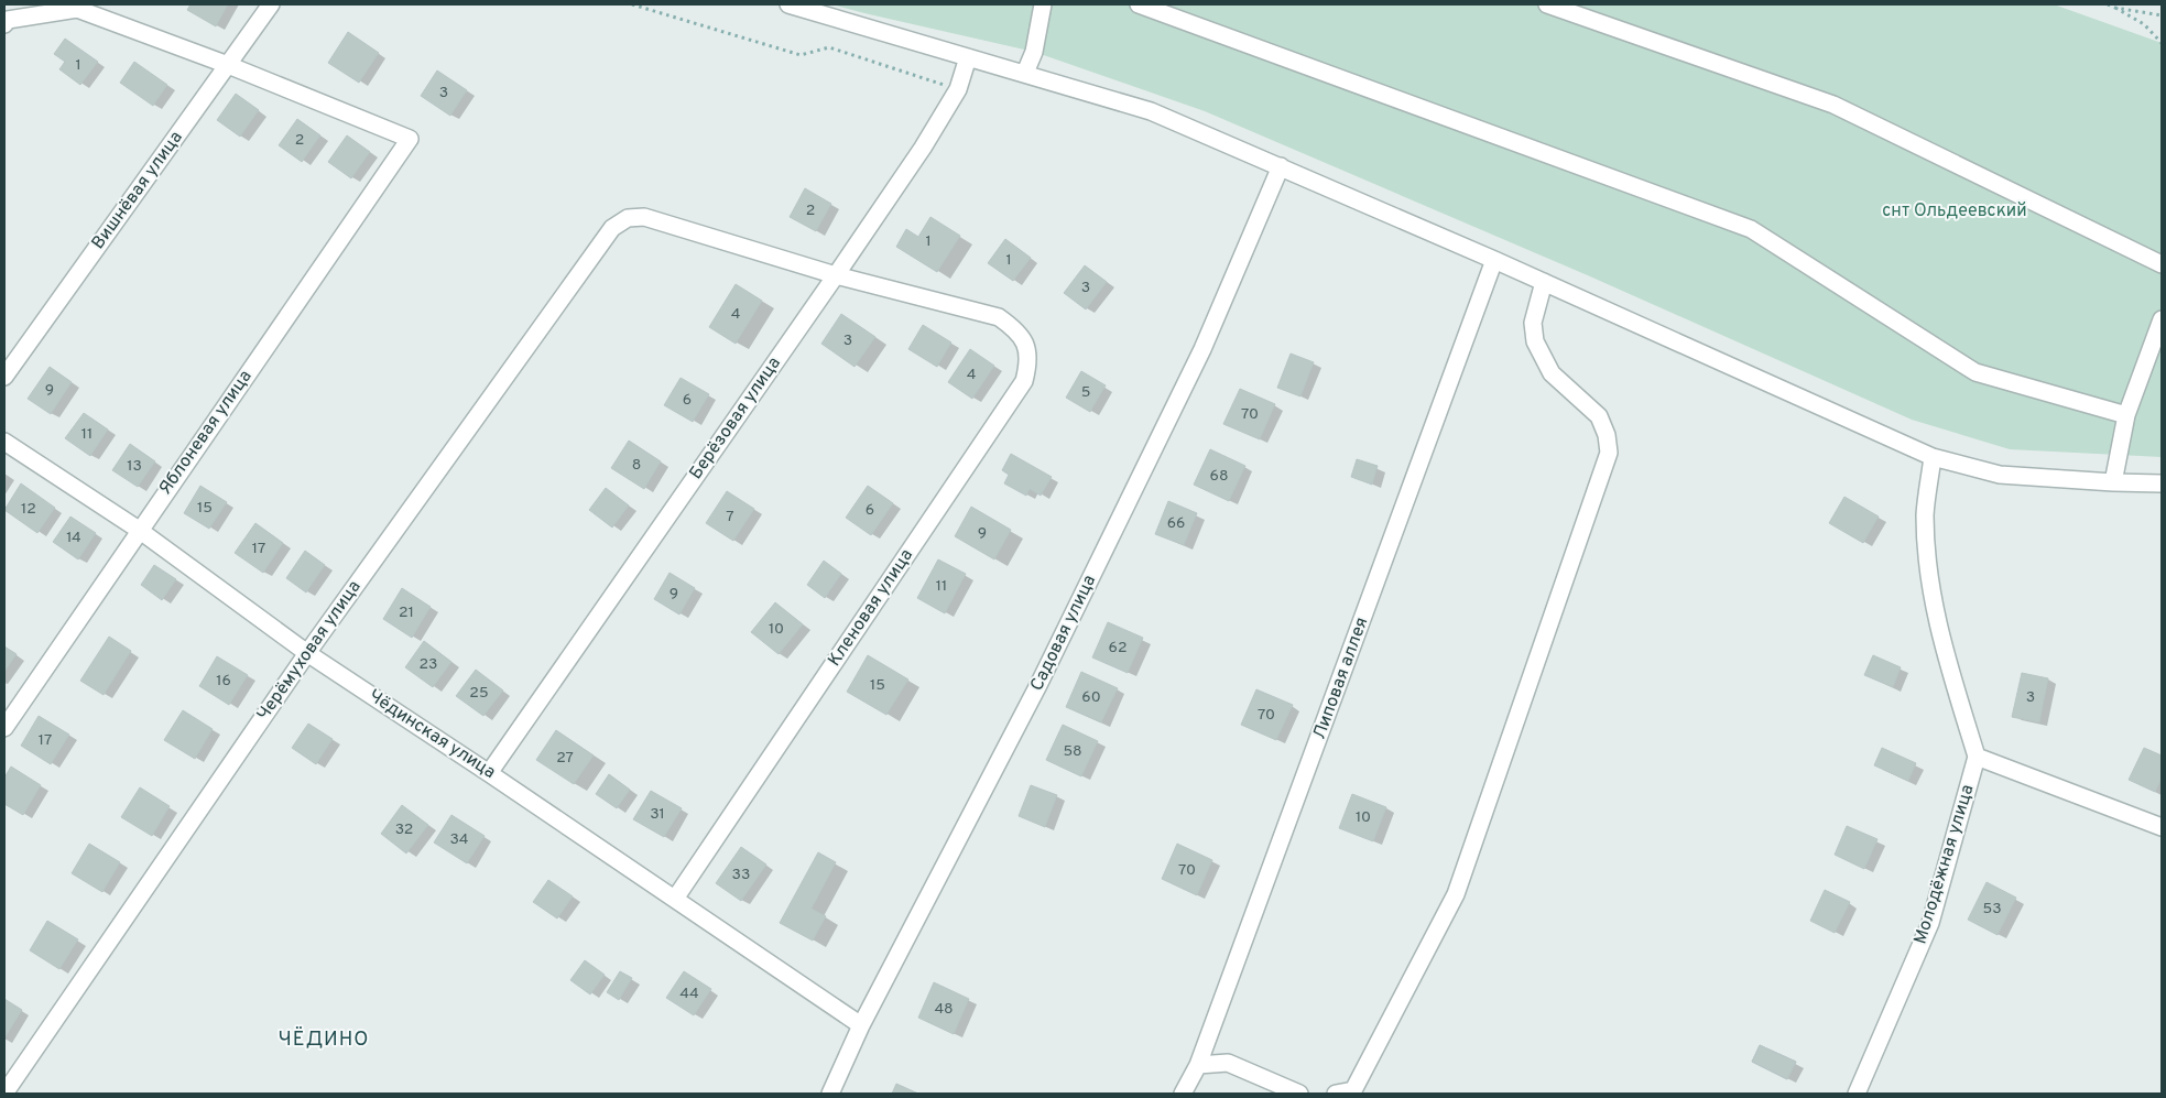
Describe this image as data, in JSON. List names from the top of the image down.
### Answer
{
  "streets": {
    "street": [
      "Вишнёвая улица",
      "Берёзовая улица",
      "Яблоневая улица",
      "Кленовая улица",
      "Садовая улица",
      "Черёмуховая улица",
      "Липовая аллея",
      "Чёдинская улица",
      "Молодёжная улица"
    ]
  },
  "crossings": [
    ["Вишнёвая улица", "Яблоневая улица"],
    ["Берёзовая улица", "Кленовая улица"],
    ["Берёзовая улица", "Черёмуховая улица"],
    ["Берёзовая улица", "Чёдинская улица"],
    ["Яблоневая улица", "Чёдинская улица"],
    ["Кленовая улица", "Черёмуховая улица"],
    ["Кленовая улица", "Чёдинская улица"],
    ["Садовая улица", "Чёдинская улица"],
    ["Черёмуховая улица", "Чёдинская улица"]
  ],
  "districts": ["ЧЁДИНО"],
  "parks": ["снт Ольдеевский"],
  "house_numbers": [
    "1",
    "3",
    "2",
    "2",
    "1",
    "1",
    "3",
    "4",
    "3",
    "4",
    "9",
    "5",
    "6",
    "70",
    "11",
    "8",
    "13",
    "68",
    "15",
    "12",
    "6",
    "7",
    "66",
    "9",
    "14",
    "17",
    "11",
    "9",
    "21",
    "10",
    "62",
    "23",
    "16",
    "15",
    "25",
    "60",
    "3",
    "70",
    "17",
    "58",
    "27",
    "31",
    "10",
    "32",
    "34",
    "70",
    "33",
    "53",
    "44",
    "48"
  ]
}
